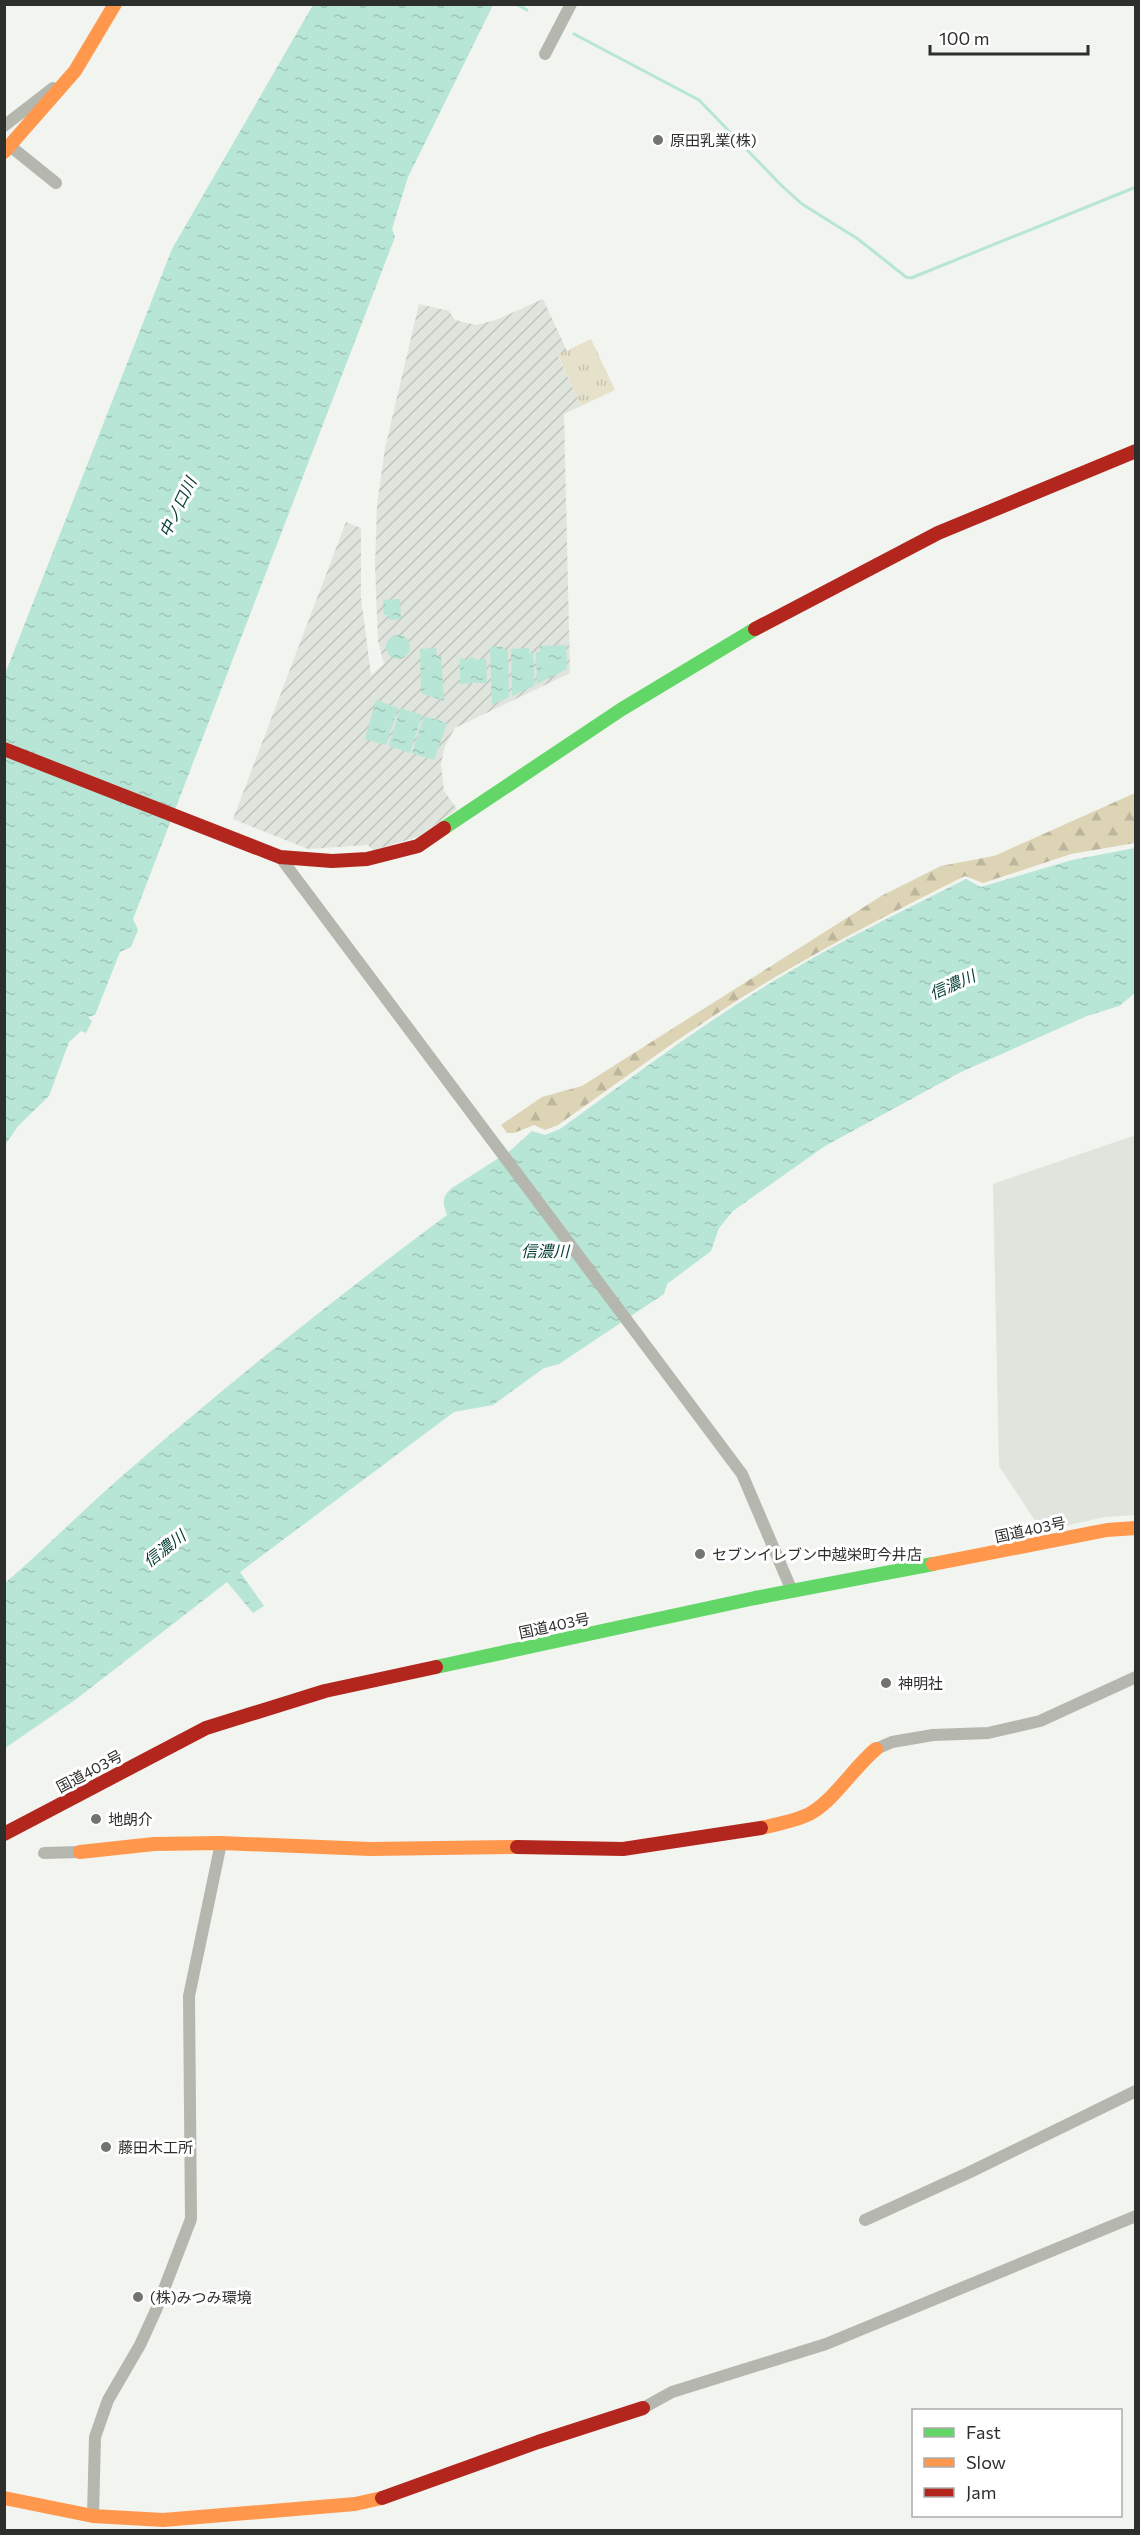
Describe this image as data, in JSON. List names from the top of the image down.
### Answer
{
  "streets": {
    "main road": ["国道403号"]
  },
  "water": ["中ノ口川", "信濃川"],
  "places": [
    "原田乳業(株)",
    "セブンイレブン中越栄町今井店",
    "神明社",
    "地朗介",
    "藤田木工所",
    "(株)みつみ環境"
  ],
  "legend": ["Fast", "Slow", "Jam"],
  "scale_bar": "100 m"
}
